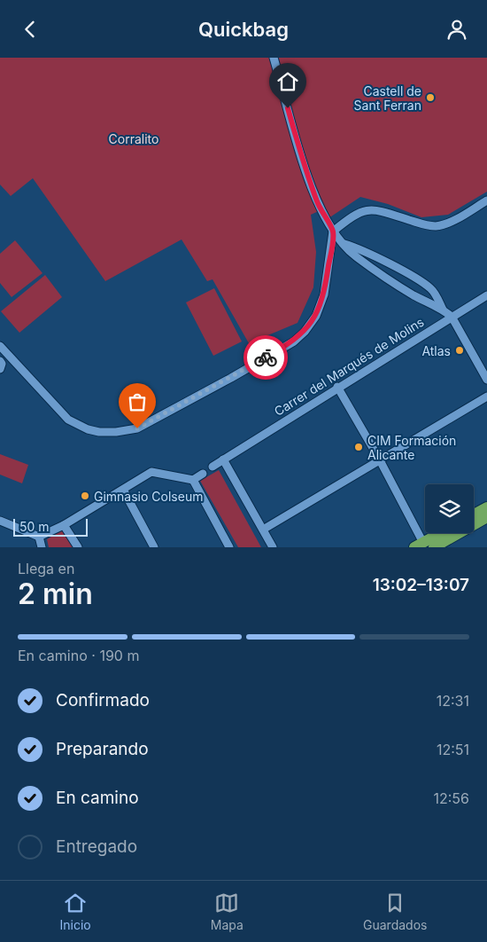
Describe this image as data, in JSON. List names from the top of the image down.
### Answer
{
  "streets": {
    "street": ["Carrer del Marqués de Molins"]
  },
  "parks": ["Corralito"],
  "places": [
    "Castell de Sant Ferran",
    "Atlas",
    "CIM Formación Alicante",
    "Gimnasio Colseum"
  ],
  "scale_bar": "50 m",
  "page": {
    "header": "Quickbag",
    "scale": "50 m",
    "heading": ["2 min", "Llega en", "13:02–13:07"],
    "bar": "En camino · 190 m",
    "list": [
      ["Confirmado", "12:31"],
      ["Preparando", "12:51"],
      ["En camino", "12:56"],
      "Entregado"
    ],
    "tabs": ["Inicio", "Mapa", "Guardados"]
  }
}
